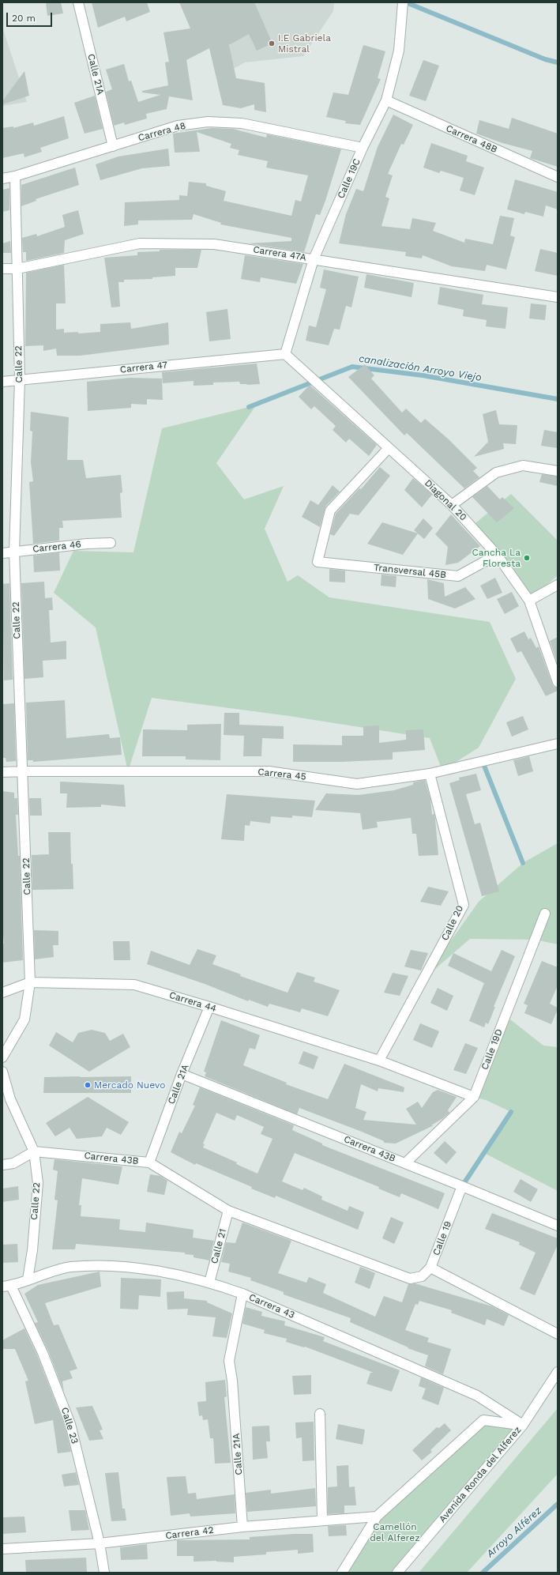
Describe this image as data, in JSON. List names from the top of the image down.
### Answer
{
  "streets": {
    "street": [
      "Calle 21A",
      "Carrera 48",
      "Carrera 48B",
      "Calle 19C",
      "Carrera 47A",
      "Calle 22",
      "Carrera 47",
      "Diagonal 20",
      "Carrera 46",
      "Transversal 45B",
      "Carrera 45",
      "Calle 20",
      "Carrera 44",
      "Calle 19D",
      "Carrera 43B",
      "Calle 19",
      "Calle 21",
      "Carrera 43",
      "Calle 23",
      "Avenida Ronda del Alferez",
      "Carrera 42"
    ]
  },
  "crossings": [
    ["Calle 21A", "Carrera 48"],
    ["Calle 21A", "Carrera 44"],
    ["Calle 21A", "Carrera 43B"],
    ["Calle 21A", "Carrera 43"],
    ["Calle 21A", "Carrera 42"],
    ["Carrera 48", "Calle 19C"],
    ["Carrera 48", "Calle 22"],
    ["Carrera 48B", "Calle 19C"],
    ["Calle 19C", "Carrera 47A"],
    ["Calle 19C", "Carrera 47"],
    ["Calle 19C", "Diagonal 20"],
    ["Carrera 47A", "Calle 22"],
    ["Calle 22", "Carrera 47"],
    ["Calle 22", "Carrera 46"],
    ["Calle 22", "Carrera 45"],
    ["Calle 22", "Carrera 44"],
    ["Calle 22", "Carrera 43B"],
    ["Calle 22", "Carrera 43"],
    ["Carrera 47", "Diagonal 20"],
    ["Diagonal 20", "Transversal 45B"],
    ["Carrera 45", "Calle 20"],
    ["Calle 20", "Carrera 44"],
    ["Carrera 44", "Calle 19D"],
    ["Calle 19D", "Carrera 43B"],
    ["Carrera 43B", "Calle 19"],
    ["Carrera 43B", "Calle 21"],
    ["Calle 21", "Carrera 43"],
    ["Carrera 43", "Calle 23"],
    ["Carrera 43", "Avenida Ronda del Alferez"],
    ["Calle 23", "Carrera 42"]
  ],
  "water": ["canalización Arroyo Viejo", "Arroyo Alférez"],
  "parks": ["Camellón del Alferez"],
  "places": ["I.E Gabriela Mistral", "Cancha La Floresta", "Mercado Nuevo"],
  "scale_bar": "20 m"
}
